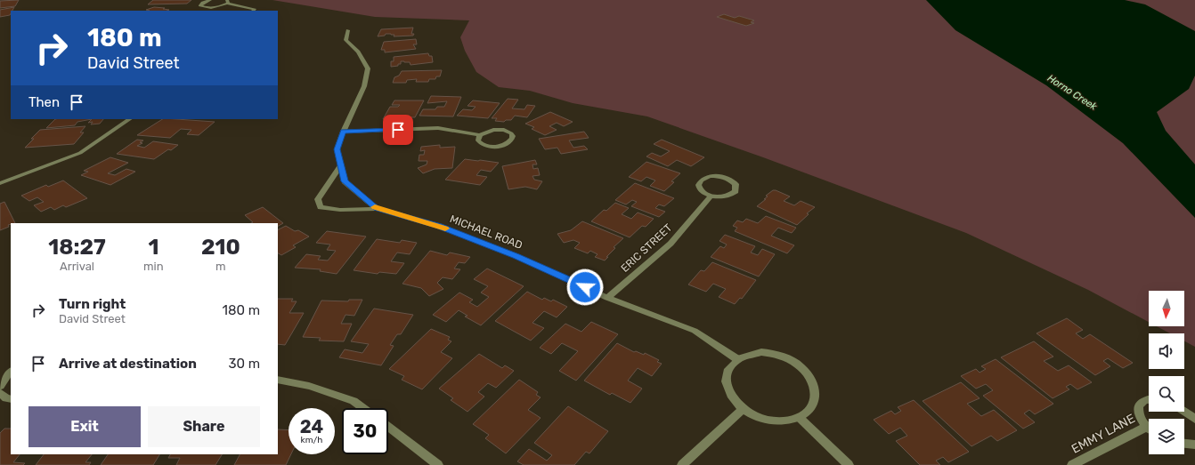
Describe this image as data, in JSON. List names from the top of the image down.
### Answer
{
  "streets": {
    "street": ["MICHAEL ROAD", "ERIC STREET", "EMMY LANE"]
  },
  "crossings": [
    ["MICHAEL ROAD", "ERIC STREET"]
  ],
  "water": ["Horno Creek"],
  "north": "bottom",
  "page": {
    "turn": ["180 m", "David Street"],
    "then": "Then",
    "eta": [
      "18:27",
      "Arrival",
      "1",
      "min",
      "210",
      "m"
    ],
    "list": [
      {
        "name": "Turn right",
        "note": "David Street",
        "value": "180 m"
      },
      {
        "name": "Arrive at destination",
        "value": "30 m"
      }
    ],
    "buttons": ["Exit", "Share"],
    "speed": "24 km/h",
    "limit": "30"
  }
}
